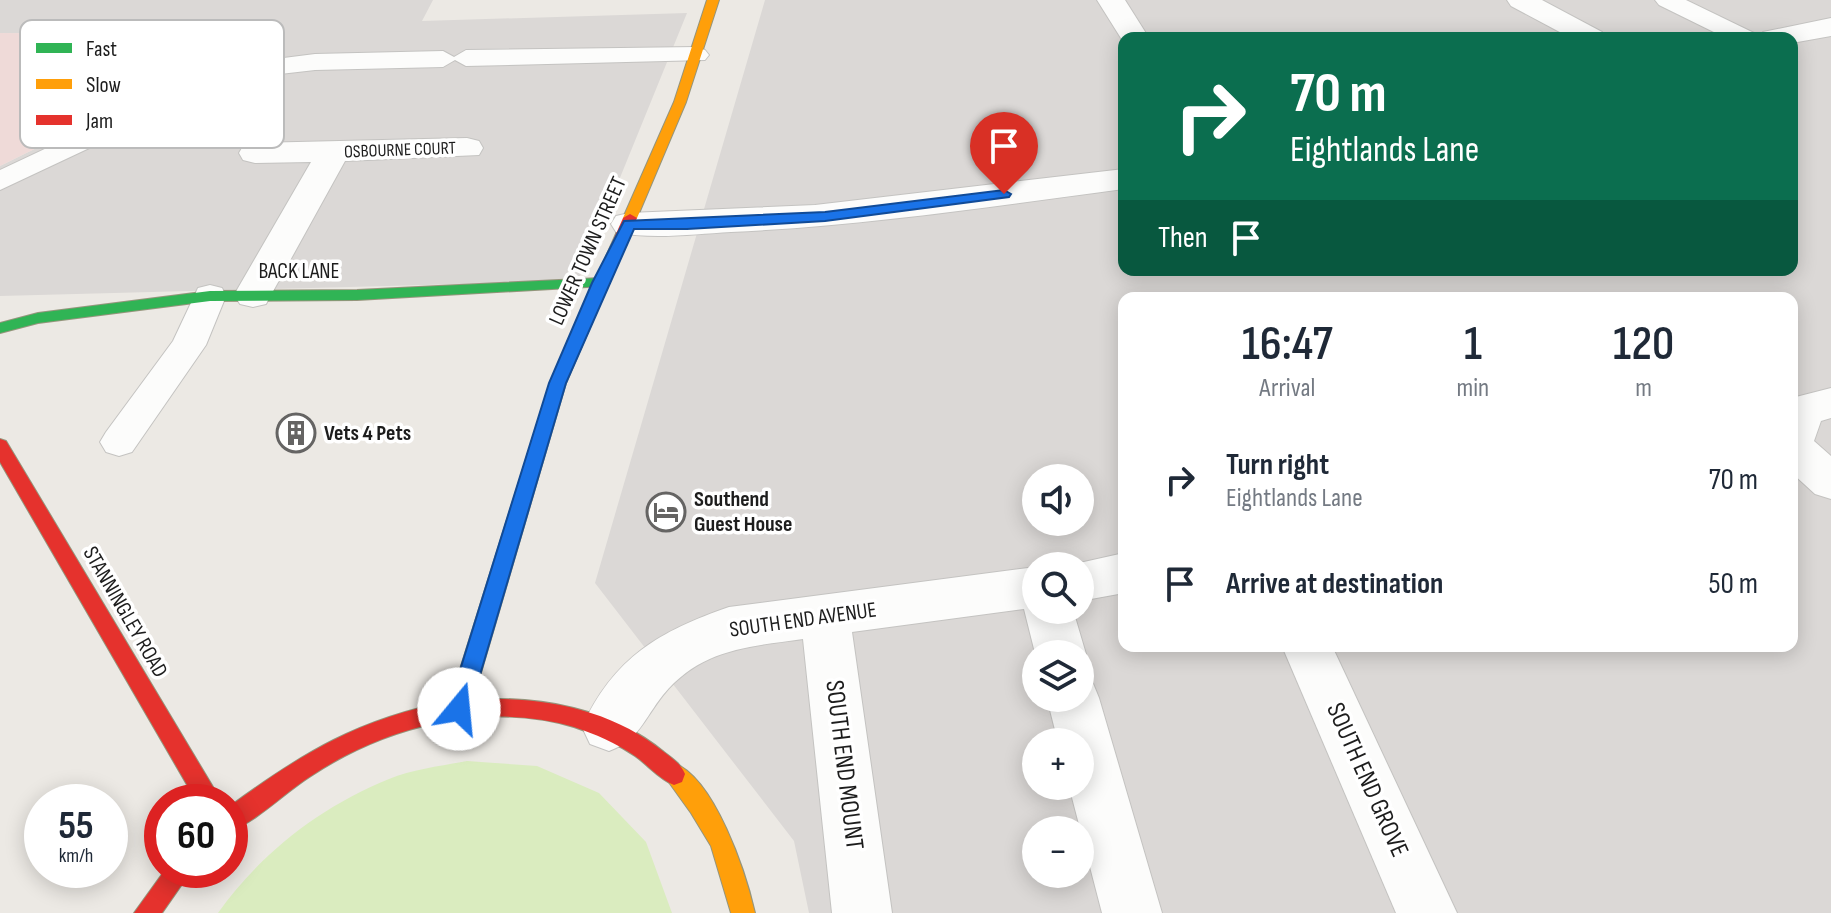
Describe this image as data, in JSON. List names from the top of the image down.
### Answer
{
  "streets": {
    "main road": ["LOWER TOWN STREET", "BACK LANE", "STANNINGLEY ROAD"],
    "street": [
      "OSBOURNE COURT",
      "SOUTH END AVENUE",
      "SOUTH END MOUNT",
      "SOUTH END GROVE"
    ]
  },
  "crossings": [
    ["OSBOURNE COURT", "BACK LANE"],
    ["LOWER TOWN STREET", "BACK LANE"],
    ["SOUTH END AVENUE", "SOUTH END MOUNT"]
  ],
  "places": {
    "building": ["Vets 4 Pets"],
    "hotel": ["Southend Guest House"]
  },
  "legend": ["Fast", "Slow", "Jam"],
  "page": {
    "turn": ["70 m", "Eightlands Lane"],
    "then": "Then",
    "eta": [
      "16:47",
      "Arrival",
      "1",
      "min",
      "120",
      "m"
    ],
    "list": [
      {
        "name": "Turn right",
        "note": "Eightlands Lane",
        "value": "70 m"
      },
      {
        "name": "Arrive at destination",
        "value": "50 m"
      }
    ],
    "map_buttons": ["+", "−"],
    "speed": "55 km/h",
    "limit": "60"
  }
}
